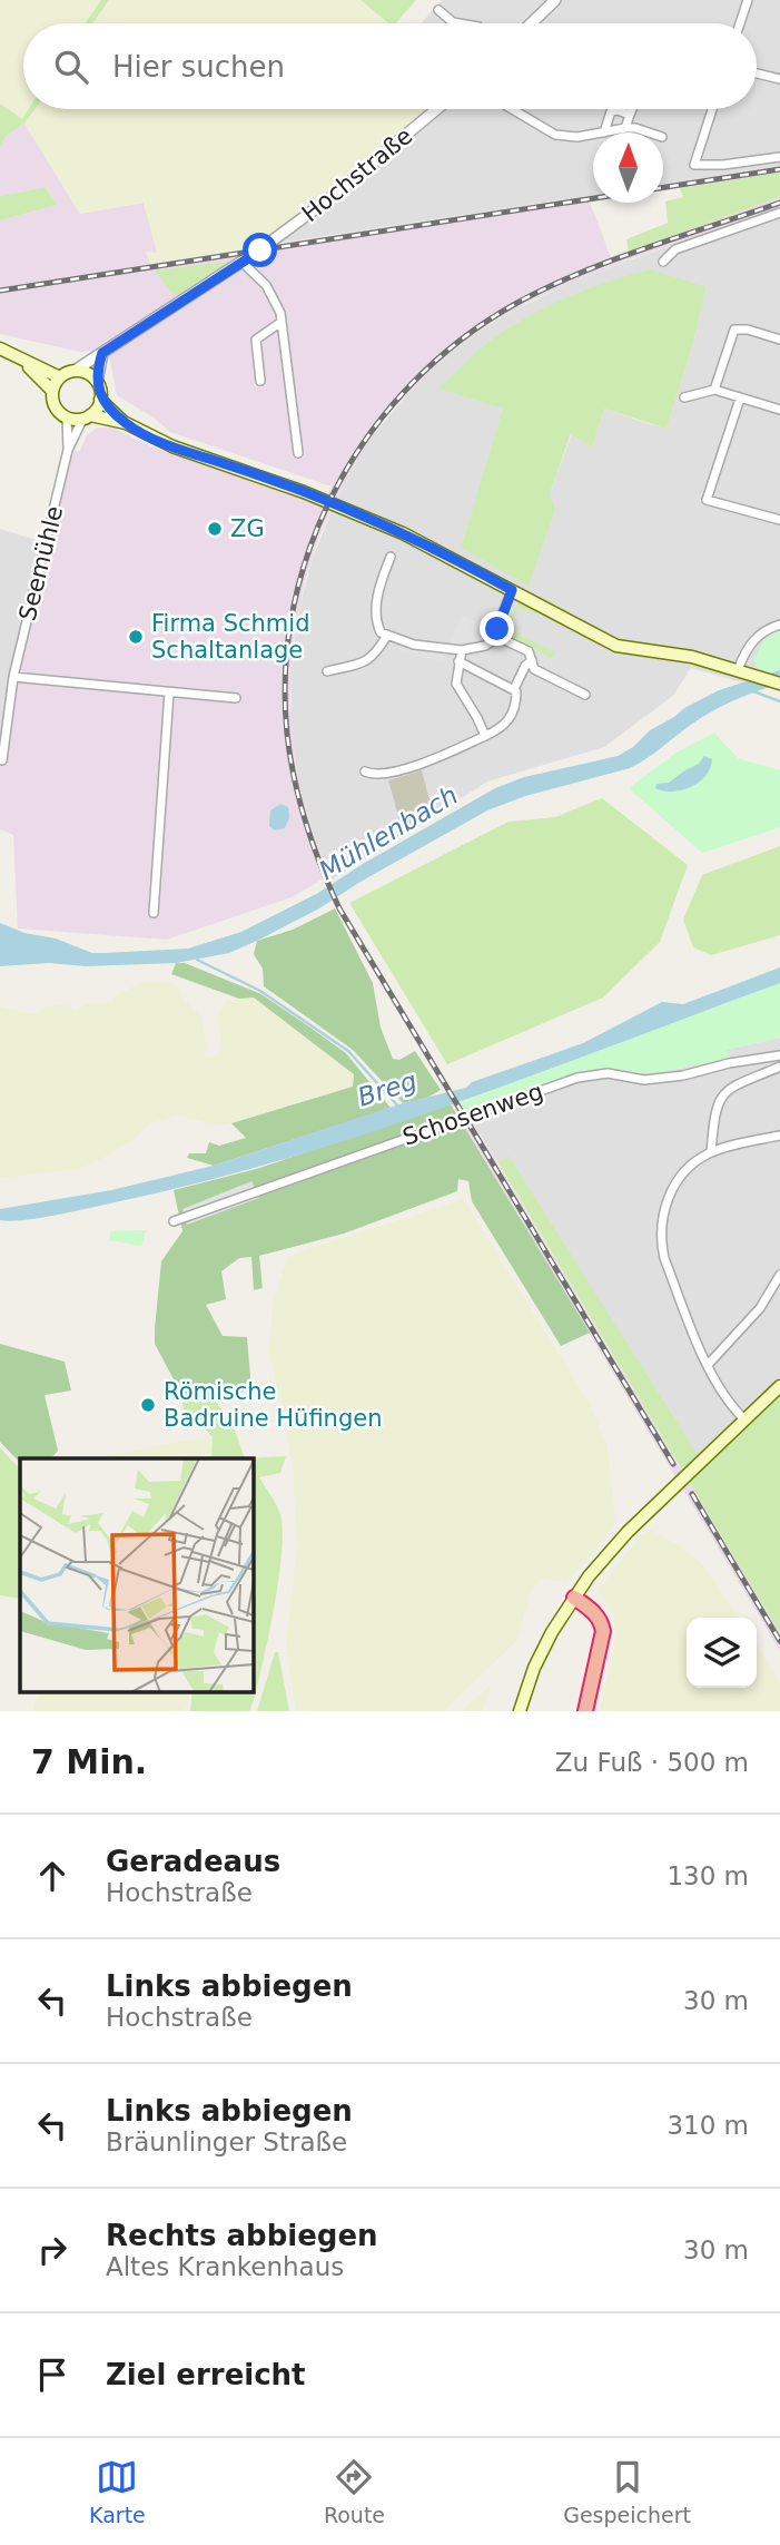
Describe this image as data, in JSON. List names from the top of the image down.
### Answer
{
  "streets": {
    "street": ["Hochstraße", "Seemühle", "Schosenweg"]
  },
  "crossings": [
    ["Hochstraße", "Seemühle"]
  ],
  "water": ["Mühlenbach", "Breg"],
  "places": ["ZG", "Firma Schmid Schaltanlage", "Römische Badruine Hüfingen"],
  "north": "top",
  "page": {
    "search": "Hier suchen",
    "heading": ["7 Min.", "Zu Fuß · 500 m"],
    "list": [
      ["Geradeaus", "Hochstraße", "130 m"],
      ["Links abbiegen", "Hochstraße", "30 m"],
      ["Links abbiegen", "Bräunlinger Straße", "310 m"],
      ["Rechts abbiegen", "Altes Krankenhaus", "30 m"],
      "Ziel erreicht"
    ],
    "nav": ["Karte", "Route", "Gespeichert"]
  }
}
